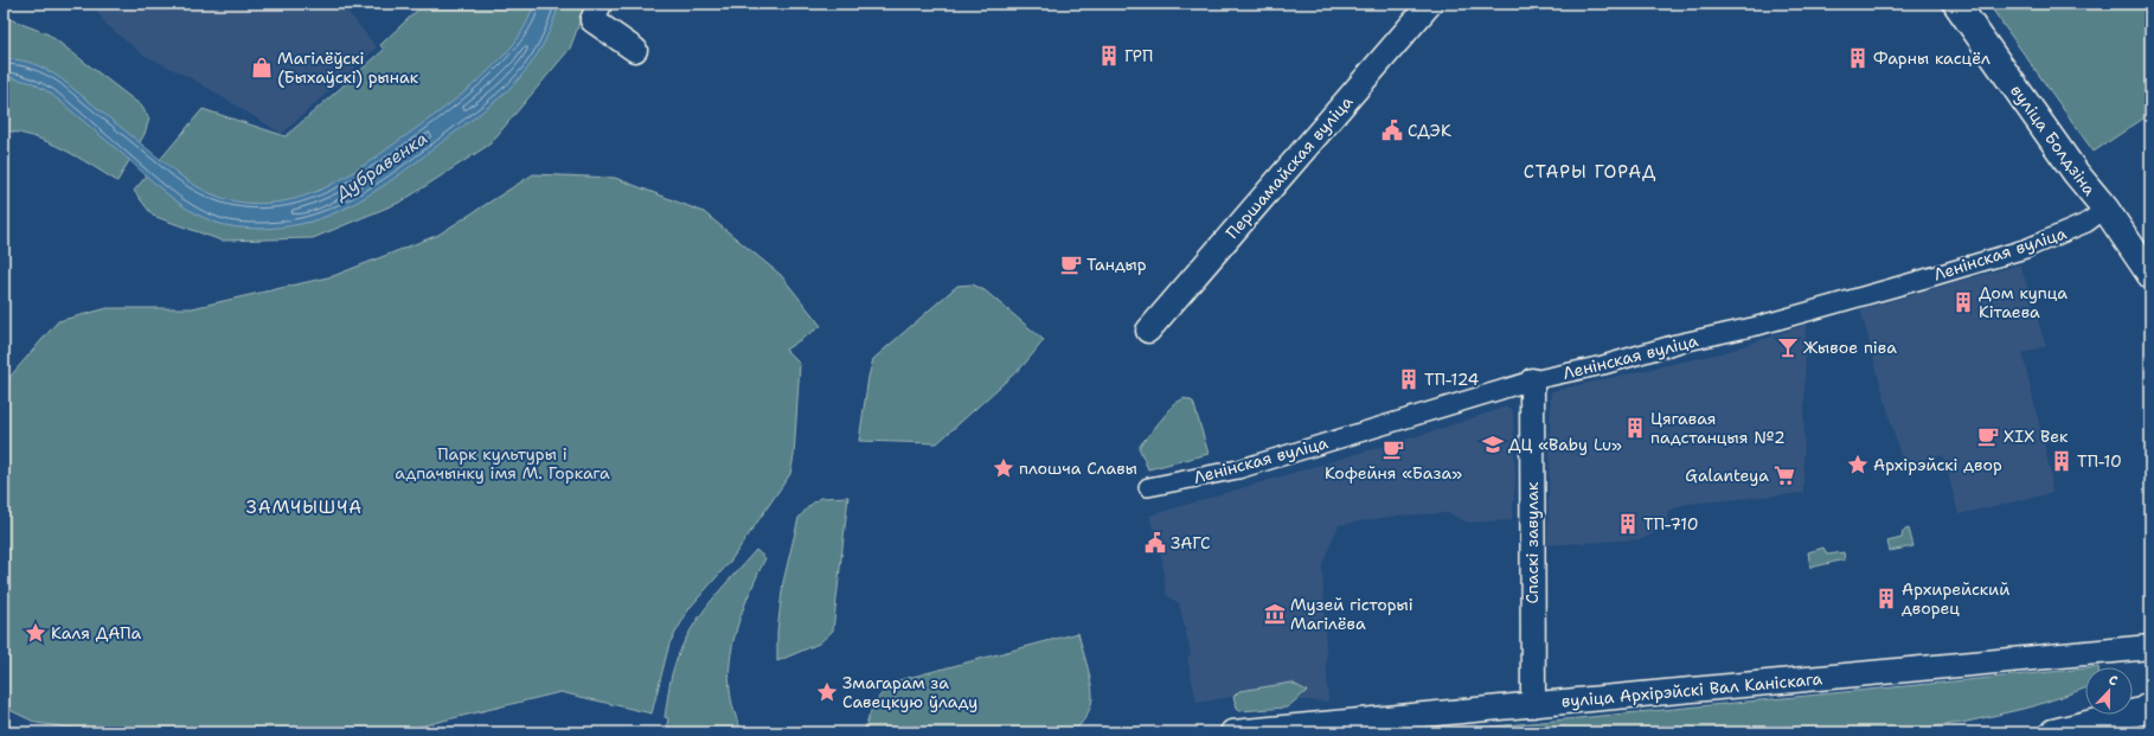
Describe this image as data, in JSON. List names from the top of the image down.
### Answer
{
  "streets": {
    "main road": ["вуліца Болдзіна"],
    "street": [
      "Першамайская вуліца",
      "Ленінская вуліца",
      "Спаскі завулак",
      "вуліца Архірэйскі Вал Каніскага"
    ]
  },
  "crossings": [
    ["вуліца Болдзіна", "Ленінская вуліца"],
    ["Ленінская вуліца", "Спаскі завулак"],
    ["Спаскі завулак", "вуліца Архірэйскі Вал Каніскага"]
  ],
  "districts": ["СТАРЫ ГОРАД", "ЗАМЧЫШЧА"],
  "water": ["Дубравенка"],
  "parks": ["Парк культуры і адпачынку імя М. Горкага"],
  "places": {
    "building": [
      "ГРП",
      "Фарны касцёл",
      "Дом купца Кітаева",
      "ТП-124",
      "Цягавая падстанцыя №2",
      "ТП-10",
      "ТП-710",
      "Архирейский дворец"
    ],
    "shop": ["Магілёўскі (Быхаўскі) рынак"],
    "public building": ["СДЭК", "ЗАГС"],
    "cafe": ["Тандыр", "XIX Век", "Кофейня «База»"],
    "bar": ["Жывое піва"],
    "school or university": ["ДЦ «Baby Lu»"],
    "place": [
      "Архірэйскі двор",
      "плошча Славы",
      "Каля ДАПа",
      "Змагарам за Савецкую ўладу"
    ],
    "supermarket": ["Galanteya"],
    "museum": ["Музей гісторыі Магілёва"]
  },
  "north": "top"
}
